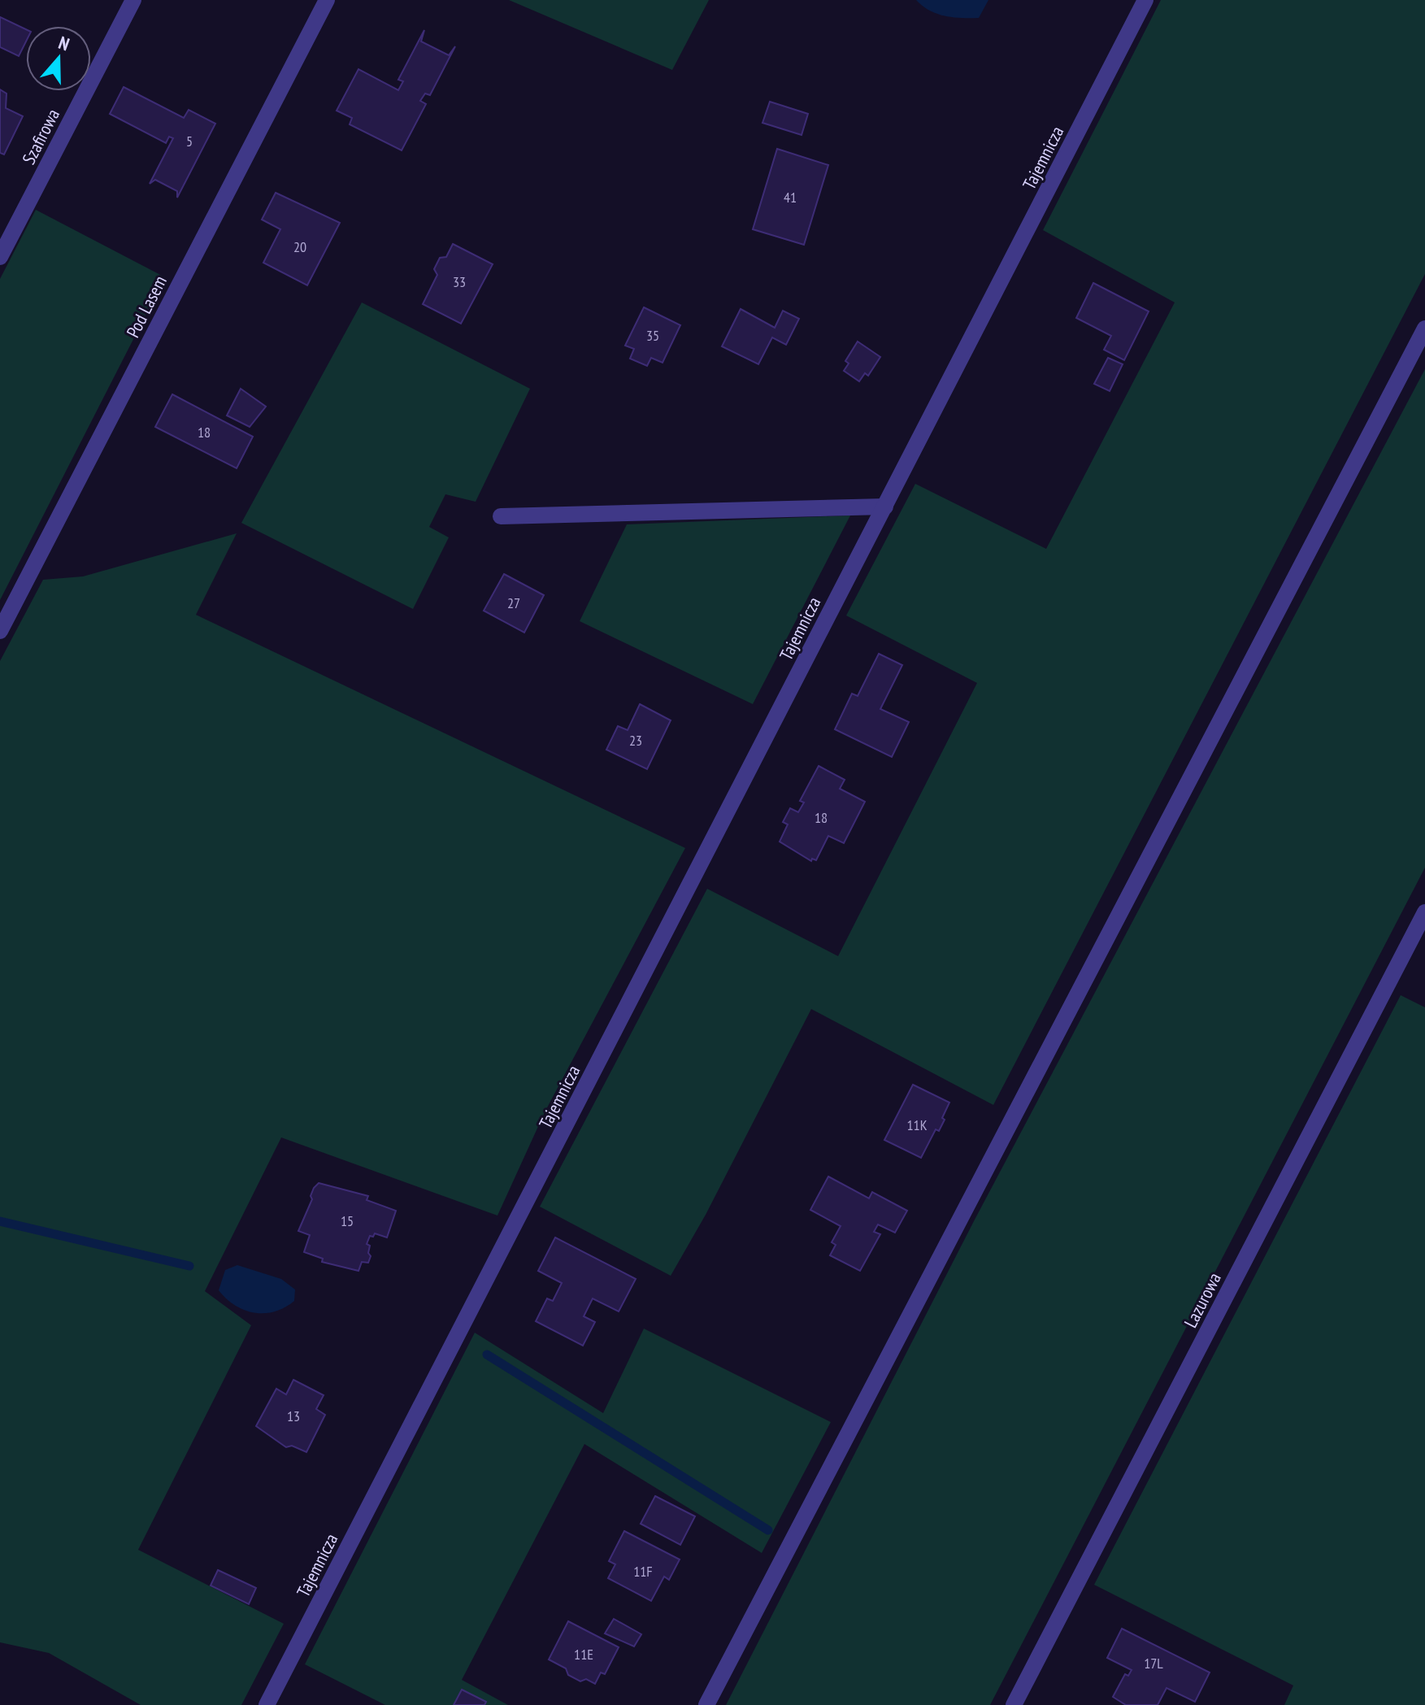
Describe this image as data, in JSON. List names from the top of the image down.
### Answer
{
  "streets": {
    "street": [
      "Szafirowa",
      "Tajemnicza",
      "Pod Lasem",
      "Lazurowa"
    ]
  },
  "house_numbers": [
    "5",
    "41",
    "20",
    "33",
    "35",
    "18",
    "27",
    "23",
    "18",
    "11K",
    "15",
    "13",
    "11F",
    "11E",
    "17L"
  ],
  "north": "top"
}
